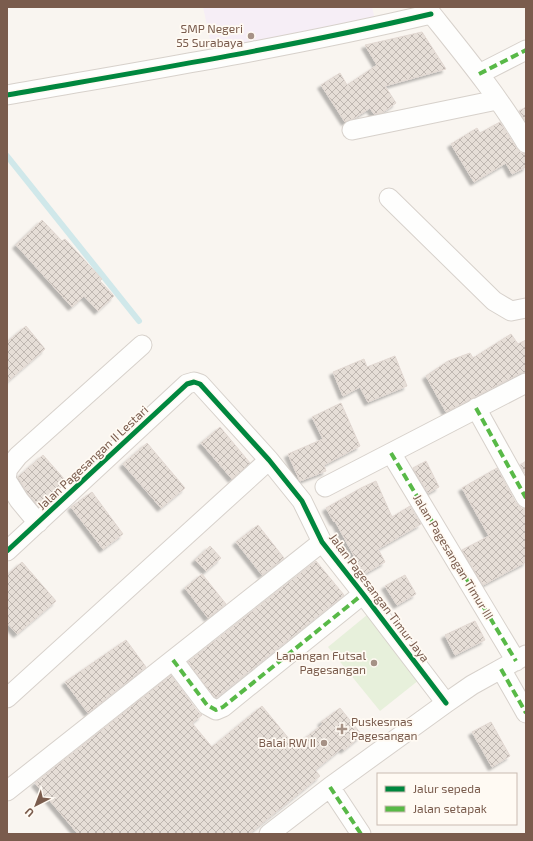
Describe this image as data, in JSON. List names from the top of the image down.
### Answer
{
  "streets": {
    "street": ["Jalan Pagesangan II Lestari", "Jalan Pagesangan Timur III", "Jalan Pagesangan Timur Jaya"]
  },
  "crossings": [
    ["Jalan Pagesangan II Lestari", "Jalan Pagesangan Timur Jaya"]
  ],
  "places": {
    "other": ["SMP Negeri 55 Surabaya", "Lapangan Futsal Pagesangan", "Balai RW II"],
    "health": ["Puskesmas Pagesangan"]
  },
  "legend": ["Jalur sepeda", "Jalan setapak"],
  "north": "bottom left"
}
